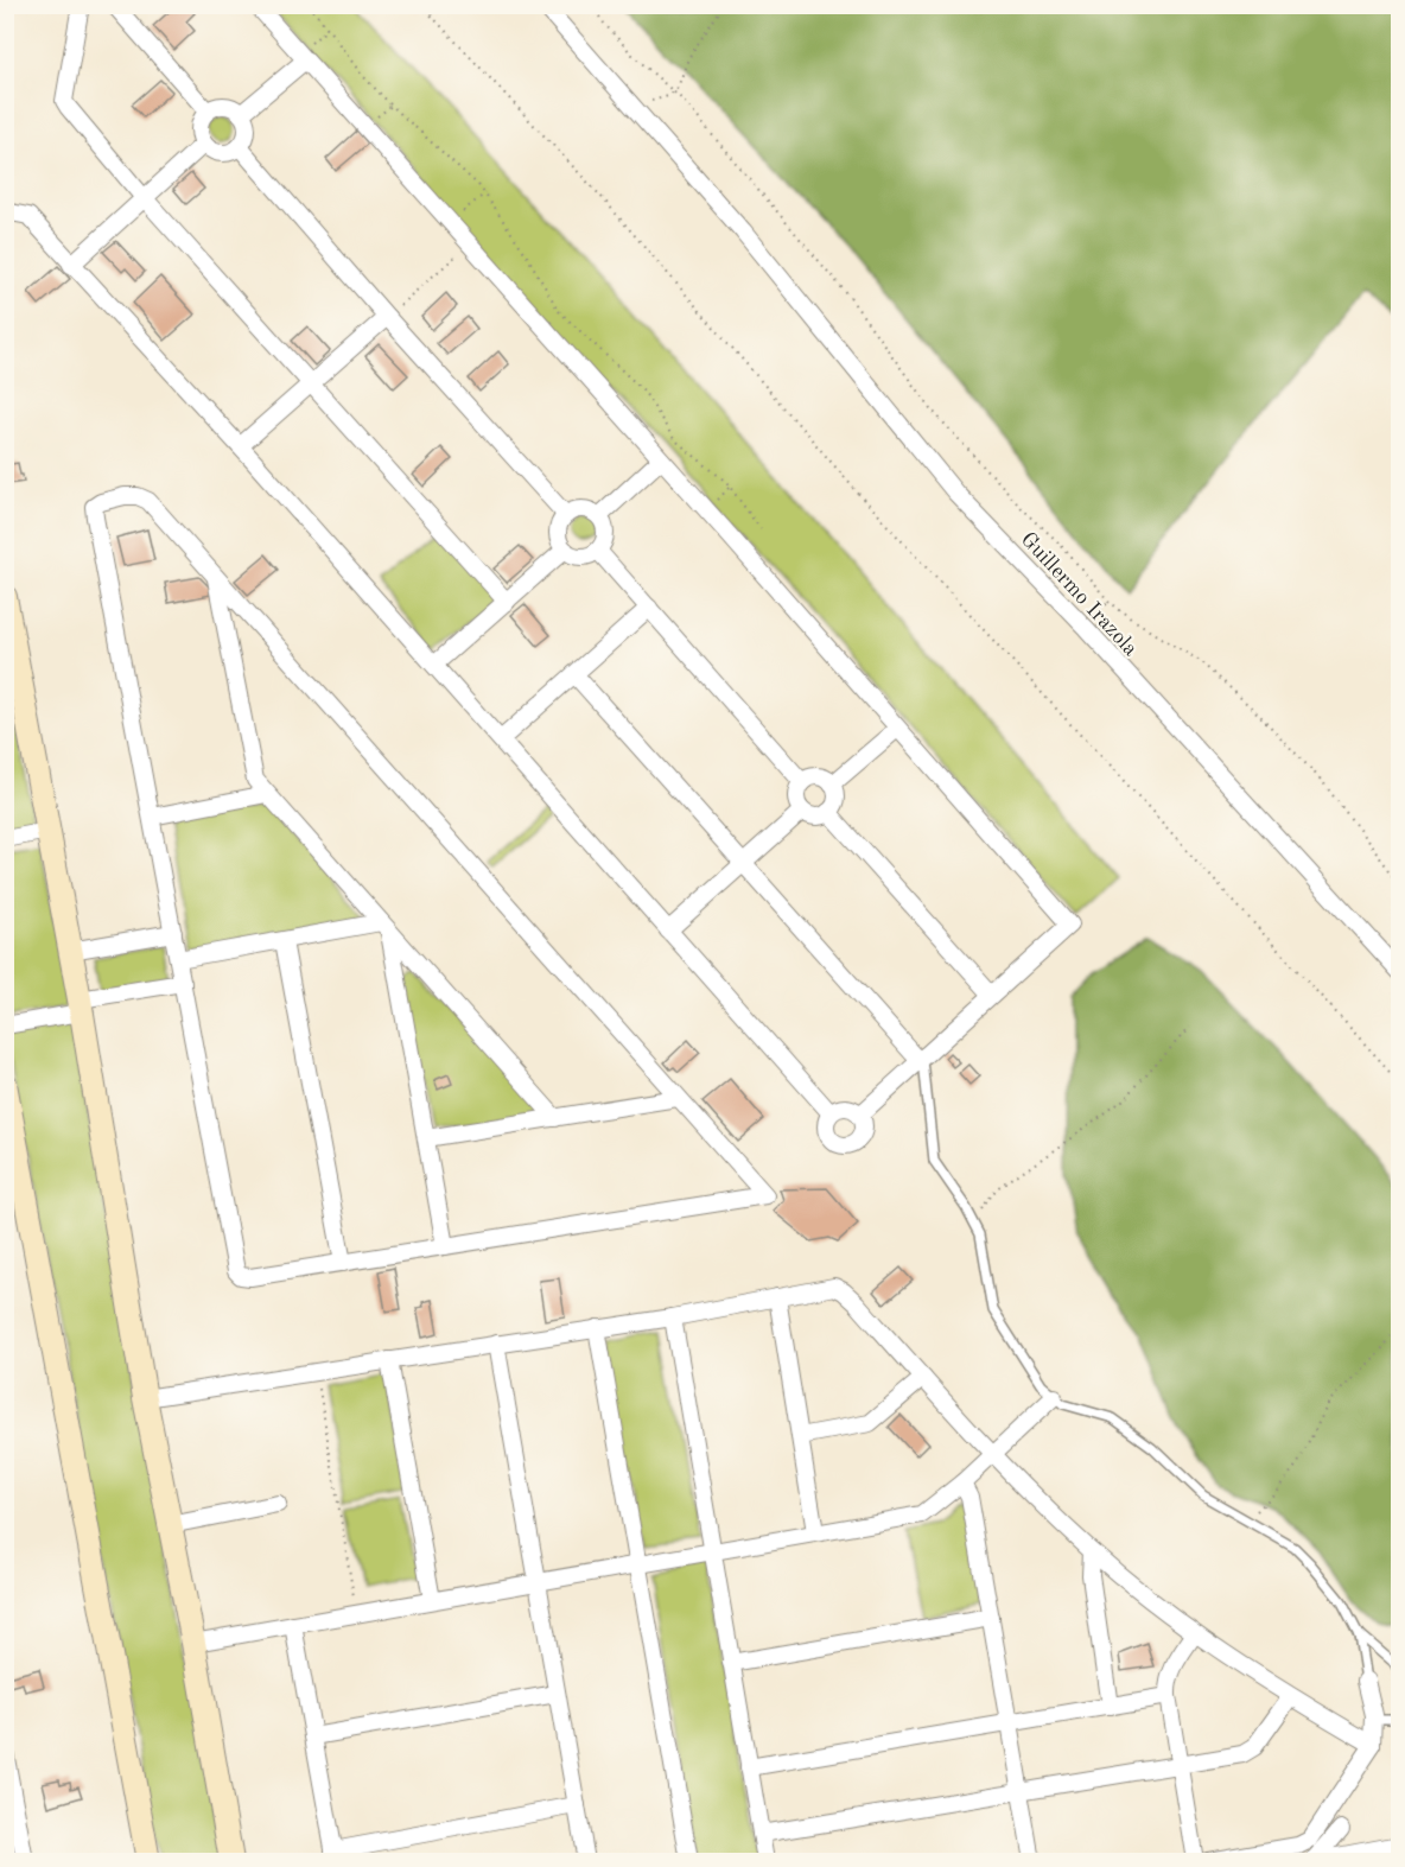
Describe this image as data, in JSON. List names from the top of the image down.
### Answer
{
  "streets": {
    "street": ["Guillermo Irazola"]
  }
}
